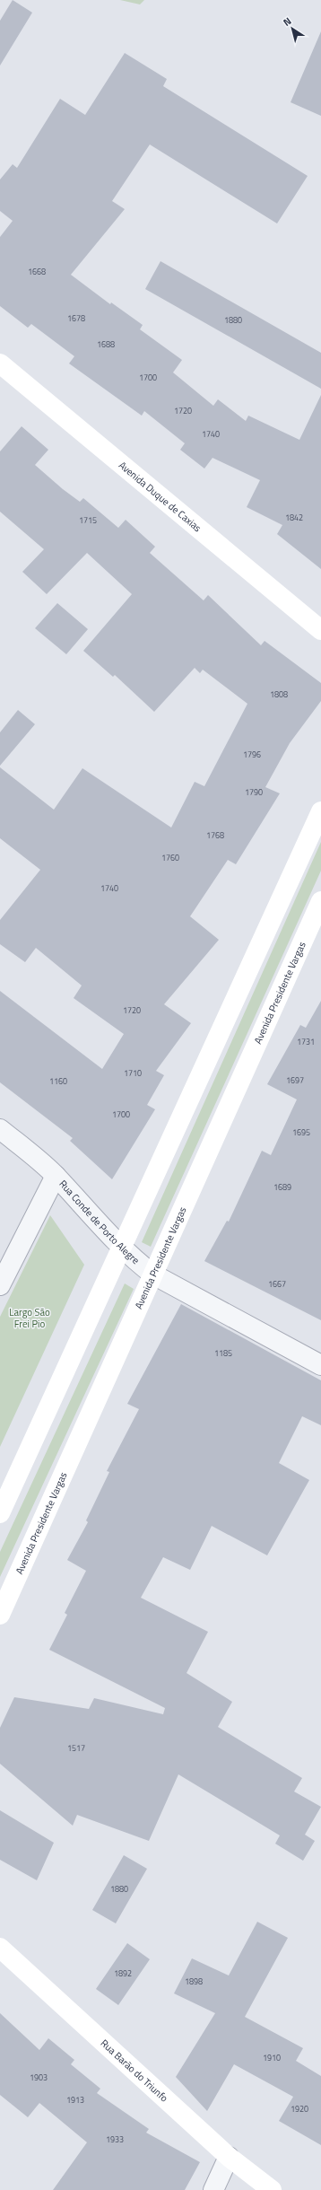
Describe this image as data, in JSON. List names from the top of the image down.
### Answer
{
  "streets": {
    "main road": ["Avenida Duque de Caxias", "Avenida Presidente Vargas", "Rua Barão do Triunfo"],
    "street": ["Rua Conde de Porto Alegre"]
  },
  "crossings": [
    ["Avenida Presidente Vargas", "Rua Conde de Porto Alegre"]
  ],
  "parks": ["Largo São Frei Pio"],
  "house_numbers": [
    "1668",
    "1678",
    "1880",
    "1688",
    "1700",
    "1720",
    "1740",
    "1842",
    "1715",
    "1808",
    "1796",
    "1790",
    "1768",
    "1760",
    "1740",
    "1720",
    "1731",
    "1710",
    "1697",
    "1160",
    "1700",
    "1695",
    "1689",
    "1667",
    "1185",
    "1517",
    "1880",
    "1892",
    "1898",
    "1910",
    "1903",
    "1913",
    "1920",
    "1933"
  ],
  "north": "top left"
}
